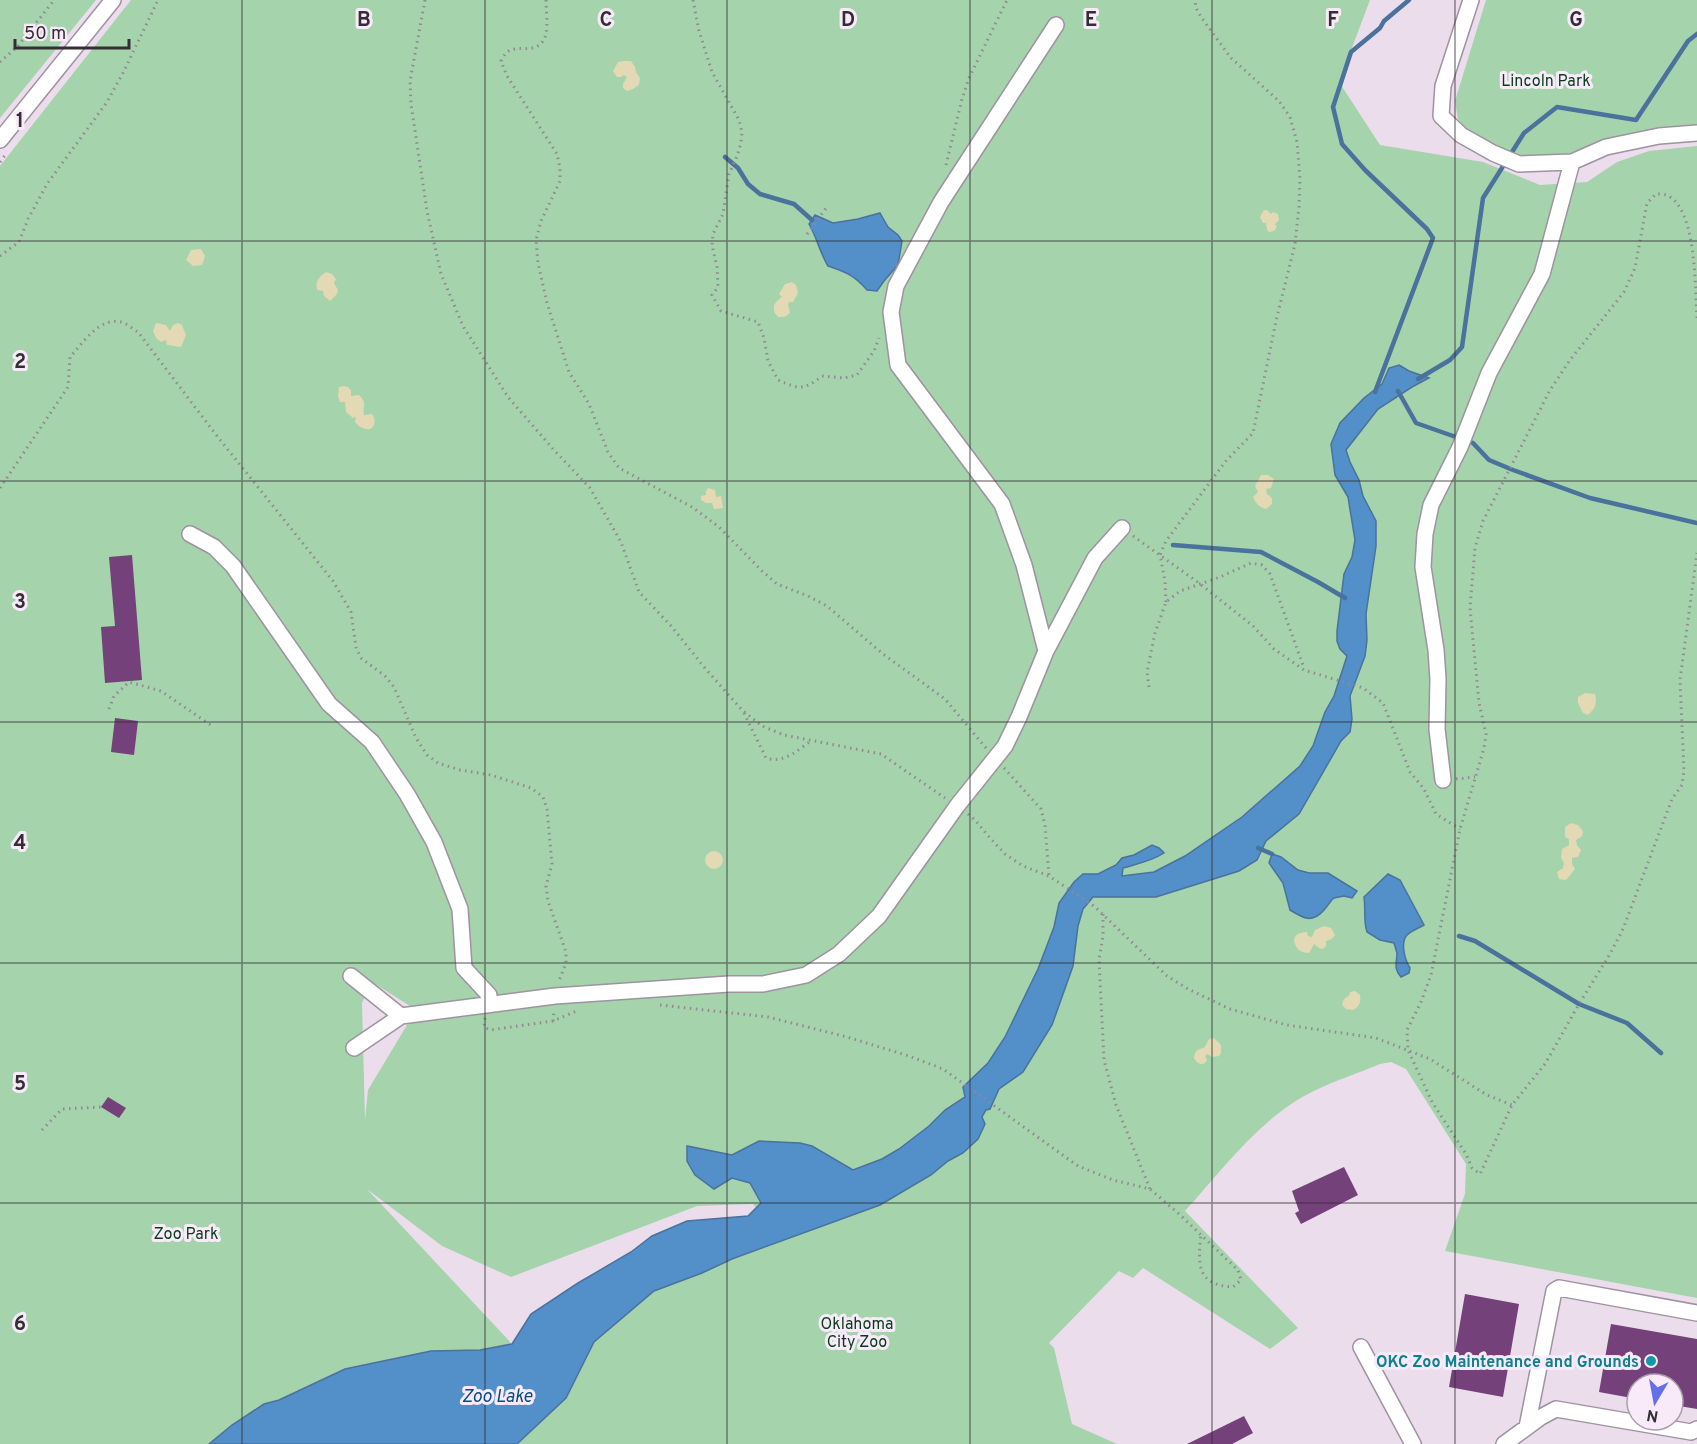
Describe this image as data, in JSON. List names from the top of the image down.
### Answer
{
  "water": ["Zoo Lake"],
  "parks": ["Lincoln Park", "Zoo Park", "Oklahoma City Zoo"],
  "places": ["OKC Zoo Maintenance and Grounds"],
  "scale_bar": "50 m",
  "north": "bottom",
  "grid": {
    "columns": [
      "B",
      "C",
      "D",
      "E",
      "F",
      "G"
    ],
    "rows": [
      "1",
      "2",
      "3",
      "4",
      "5",
      "6"
    ]
  }
}
